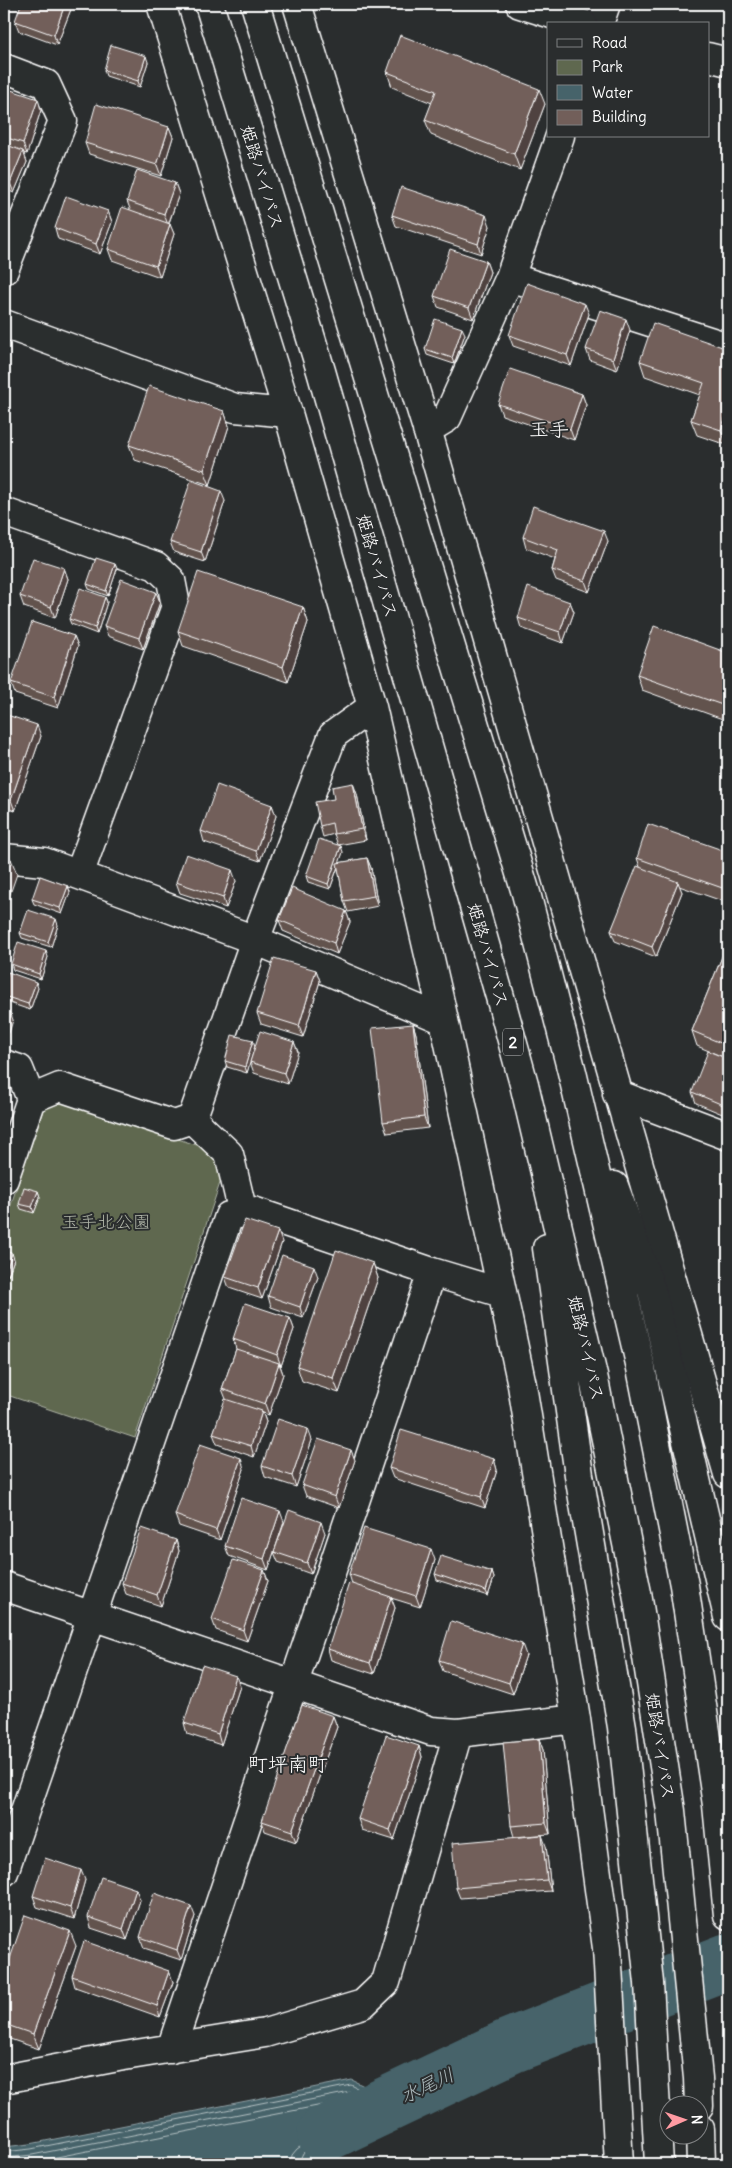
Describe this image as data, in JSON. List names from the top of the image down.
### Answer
{
  "streets": {
    "main road": ["姫路バイパス", "2"]
  },
  "districts": ["玉手", "町坪南町"],
  "water": ["水尾川"],
  "parks": ["玉手北公園"],
  "legend": [
    "Road",
    "Park",
    "Water",
    "Building"
  ],
  "north": "right"
}
